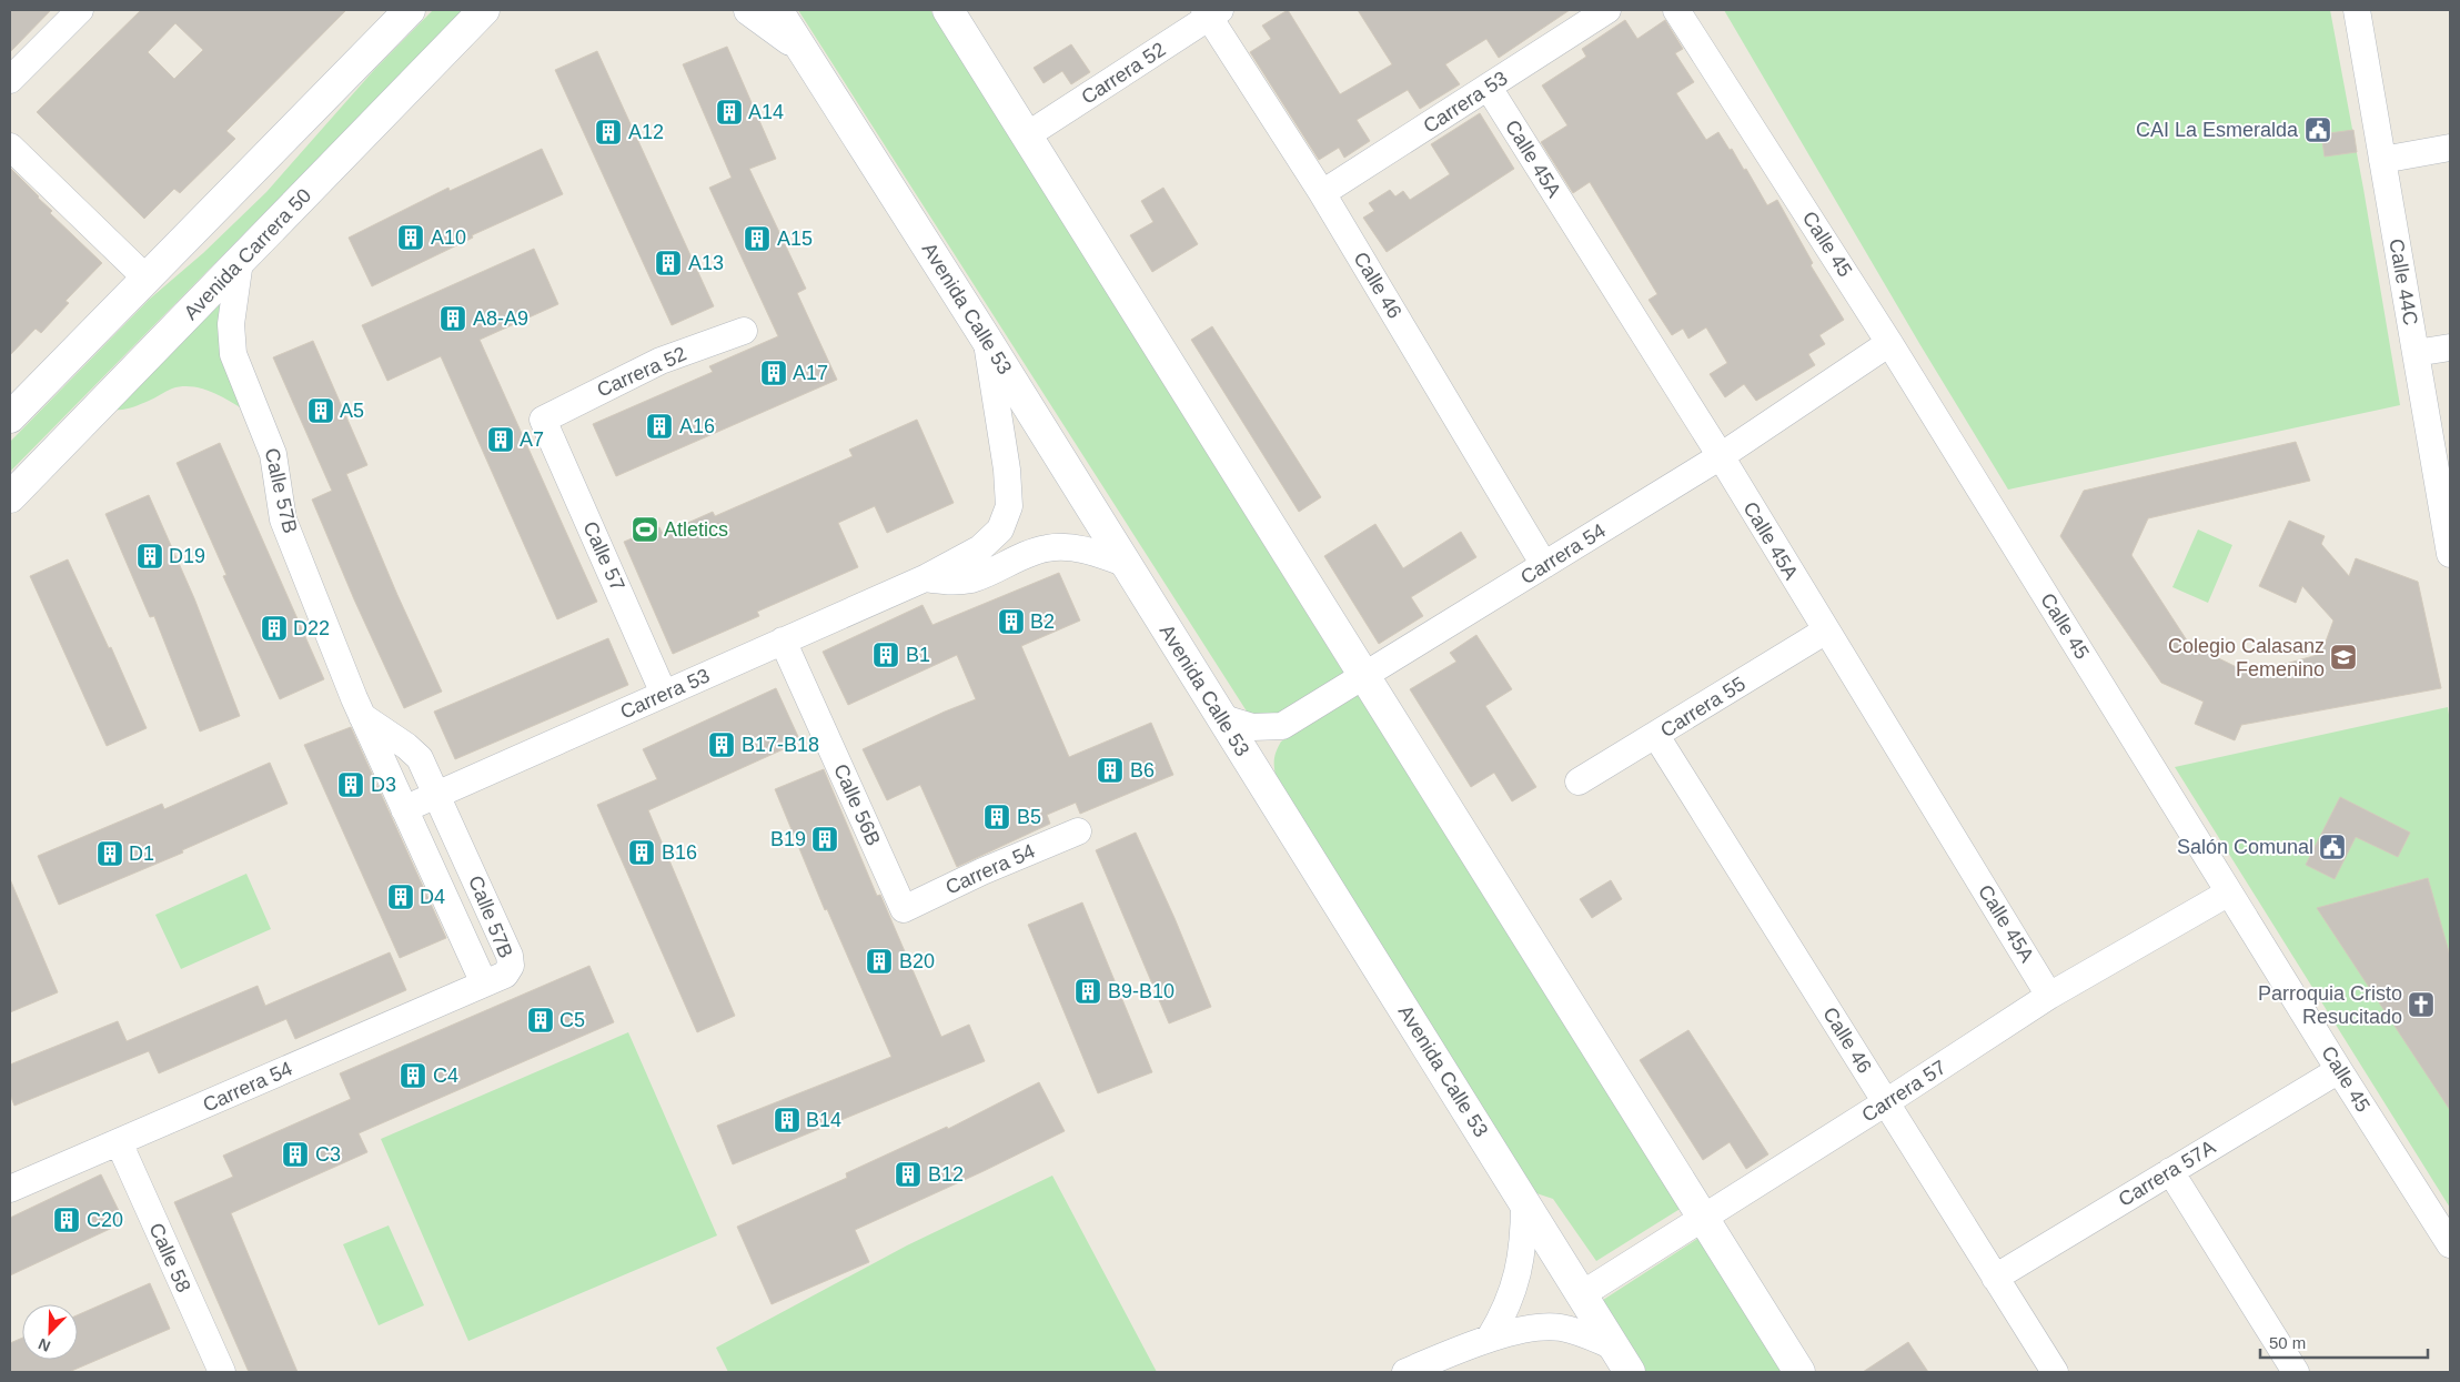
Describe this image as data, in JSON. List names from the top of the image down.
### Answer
{
  "streets": {
    "main road": ["Avenida Carrera 50", "Avenida Calle 53"],
    "street": [
      "Carrera 52",
      "Carrera 53",
      "Calle 45A",
      "Calle 45",
      "Calle 44C",
      "Calle 46",
      "Calle 57B",
      "Carrera 54",
      "Calle 57",
      "Carrera 55",
      "Calle 56B",
      "Carrera 57",
      "Carrera 57A",
      "Calle 58"
    ]
  },
  "crossings": [
    ["Carrera 52", "Calle 46"],
    ["Carrera 52", "Calle 57"],
    ["Carrera 53", "Calle 45A"],
    ["Carrera 53", "Calle 46"],
    ["Carrera 53", "Avenida Calle 53"],
    ["Carrera 53", "Calle 57B"],
    ["Carrera 53", "Calle 57"],
    ["Carrera 53", "Calle 56B"],
    ["Calle 45A", "Carrera 54"],
    ["Calle 45A", "Carrera 55"],
    ["Calle 45A", "Carrera 57"],
    ["Calle 45", "Carrera 54"],
    ["Calle 45", "Carrera 57"],
    ["Calle 45", "Carrera 57A"],
    ["Avenida Carrera 50", "Calle 57B"],
    ["Calle 46", "Carrera 54"],
    ["Calle 46", "Carrera 55"],
    ["Calle 46", "Carrera 57"],
    ["Calle 46", "Carrera 57A"],
    ["Avenida Calle 53", "Carrera 54"],
    ["Avenida Calle 53", "Carrera 57"],
    ["Calle 57B", "Carrera 54"],
    ["Carrera 54", "Calle 56B"],
    ["Carrera 54", "Calle 58"]
  ],
  "places": {
    "building": [
      "A14",
      "A12",
      "A10",
      "A15",
      "A13",
      "A8-A9",
      "A17",
      "A5",
      "A16",
      "A7",
      "D19",
      "B2",
      "D22",
      "B1",
      "B17-B18",
      "B6",
      "D3",
      "B5",
      "B19",
      "B16",
      "D1",
      "D4",
      "B20",
      "B9-B10",
      "C5",
      "C4",
      "B14",
      "C3",
      "B12",
      "C20"
    ],
    "public building": ["CAI La Esmeralda", "Salón Comunal"],
    "sports": ["Atletics"],
    "school or university": ["Colegio Calasanz Femenino"],
    "church": ["Parroquia Cristo Resucitado"]
  },
  "scale_bar": "50 m",
  "north": "bottom left"
}
